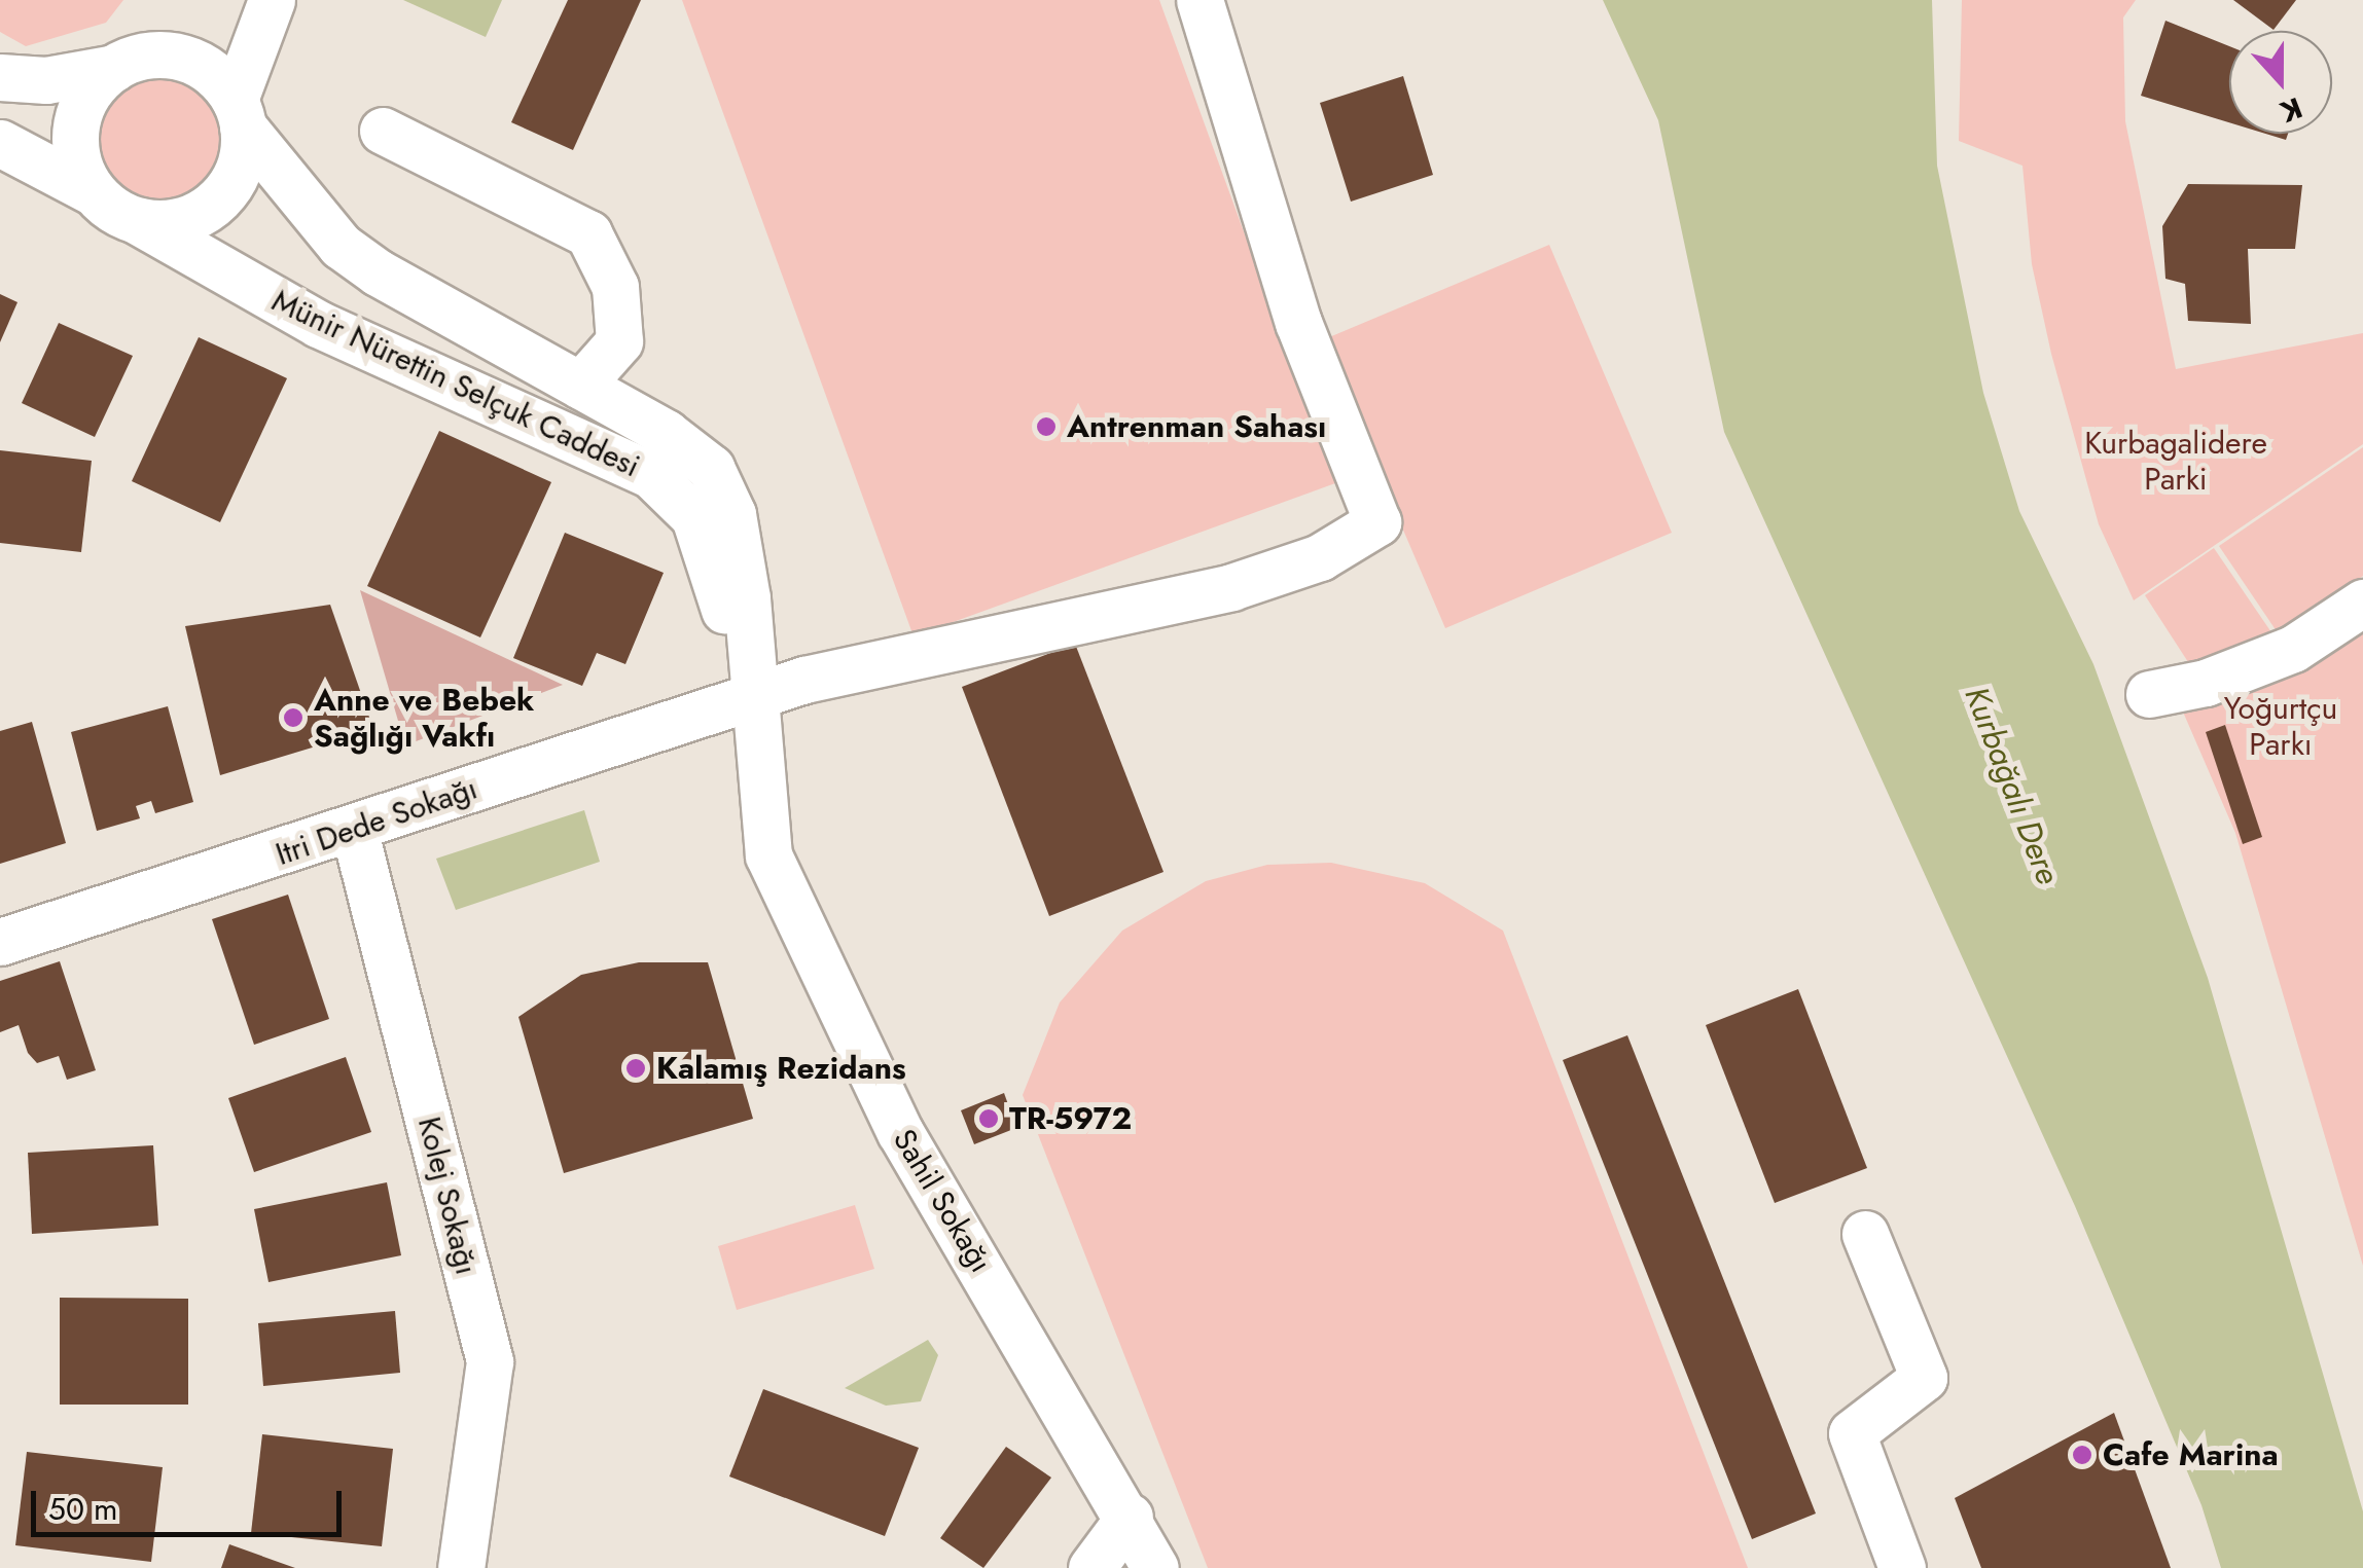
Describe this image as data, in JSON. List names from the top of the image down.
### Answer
{
  "streets": {
    "street": [
      "Münir Nürettin Selçuk Caddesi",
      "Itri Dede Sokağı",
      "Kolej Sokağı",
      "Sahil Sokağı"
    ]
  },
  "crossings": [
    ["Münir Nürettin Selçuk Caddesi", "Itri Dede Sokağı"],
    ["Münir Nürettin Selçuk Caddesi", "Sahil Sokağı"],
    ["Itri Dede Sokağı", "Kolej Sokağı"],
    ["Itri Dede Sokağı", "Sahil Sokağı"]
  ],
  "water": ["Kurbağalı Dere"],
  "parks": ["Kurbagalidere Parki", "Yoğurtçu Parkı"],
  "places": [
    "Antrenman Sahası",
    "Anne ve Bebek Sağlığı Vakfı",
    "Kalamış Rezidans",
    "TR-5972",
    "Cafe Marina"
  ],
  "scale_bar": "50 m",
  "north": "bottom"
}
